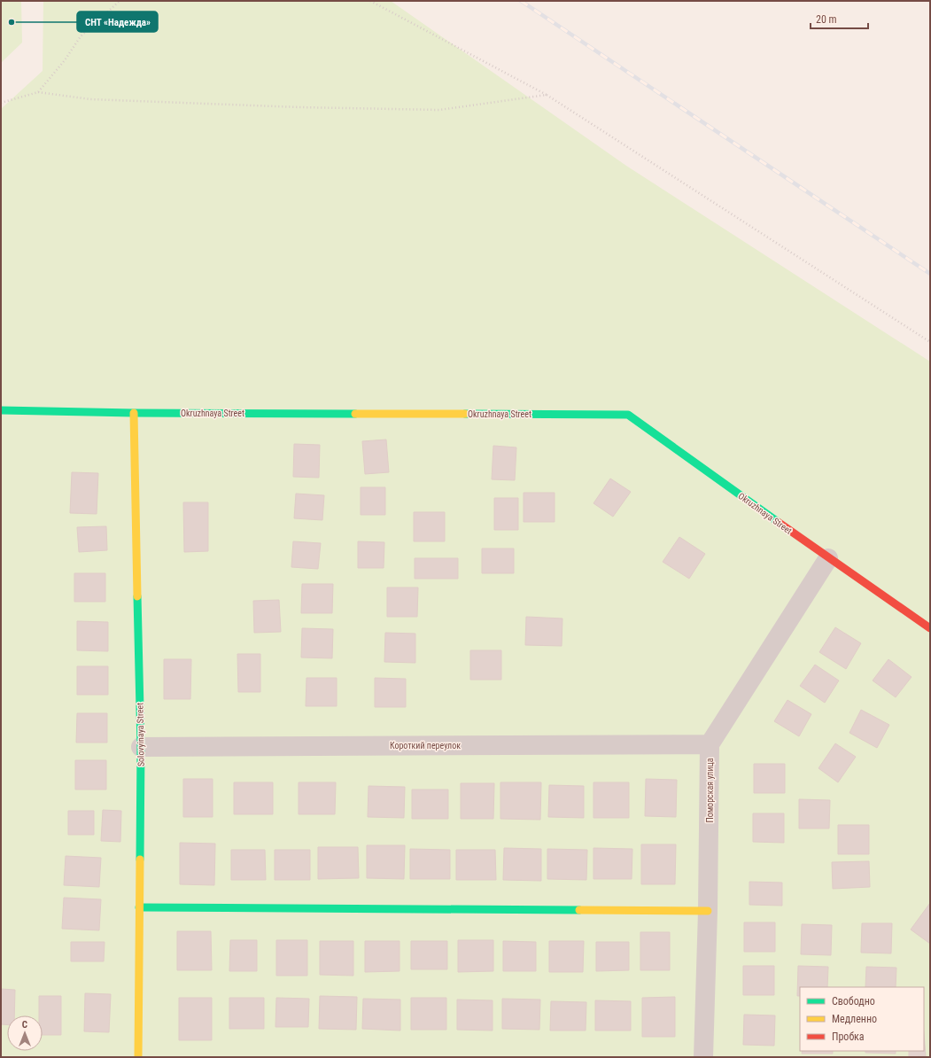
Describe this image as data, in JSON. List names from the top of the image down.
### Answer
{
  "streets": {
    "street": [
      "Okruzhnaya Street",
      "Solovyinaya Street",
      "Короткий переулок",
      "Поморская улица"
    ]
  },
  "crossings": [
    ["Okruzhnaya Street", "Solovyinaya Street"],
    ["Solovyinaya Street", "Короткий переулок"],
    ["Короткий переулок", "Поморская улица"]
  ],
  "places": ["СНТ «Надежда»"],
  "legend": ["Свободно", "Медленно", "Пробка"],
  "scale_bar": "20 m",
  "north": "top"
}
